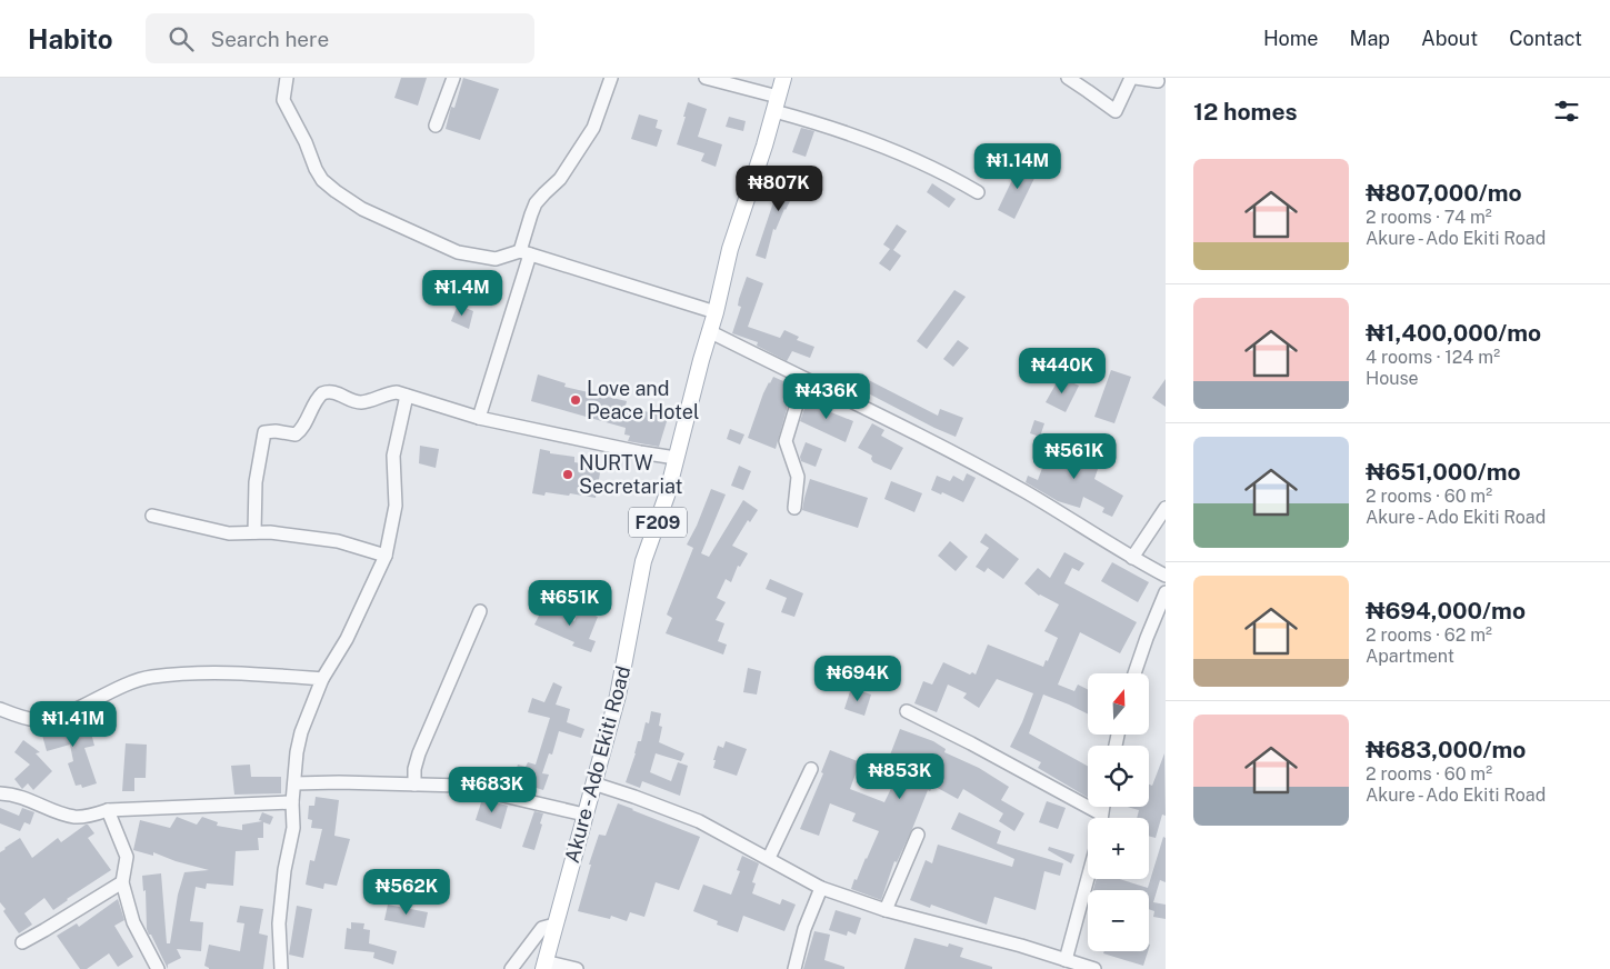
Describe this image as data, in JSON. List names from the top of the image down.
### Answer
{
  "streets": {
    "main road": ["F209", "Akure - Ado Ekiti Road"]
  },
  "places": ["Love and Peace Hotel", "NURTW Secretariat"],
  "north": "top",
  "page": {
    "header": "Habito",
    "search": "Search here",
    "nav": [
      "Home",
      "Map",
      "About",
      "Contact"
    ],
    "heading": "12 homes",
    "price": [
      "₦1.14M",
      "₦807K",
      "₦1.4M",
      "₦440K",
      "₦436K",
      "₦561K",
      "₦651K",
      "₦694K",
      "₦1.41M",
      "₦853K",
      "₦683K",
      "₦562K"
    ],
    "list": [
      {
        "name": "₦807,000/mo",
        "note": "2 rooms · 74 m² · Akure - Ado Ekiti Road"
      },
      {
        "name": "₦1,400,000/mo",
        "note": "4 rooms · 124 m² · House"
      },
      {
        "name": "₦651,000/mo",
        "note": "2 rooms · 60 m² · Akure - Ado Ekiti Road"
      },
      {
        "name": "₦694,000/mo",
        "note": "2 rooms · 62 m² · Apartment"
      },
      {
        "name": "₦683,000/mo",
        "note": "2 rooms · 60 m² · Akure - Ado Ekiti Road"
      }
    ],
    "map_buttons": ["+", "−"]
  }
}
